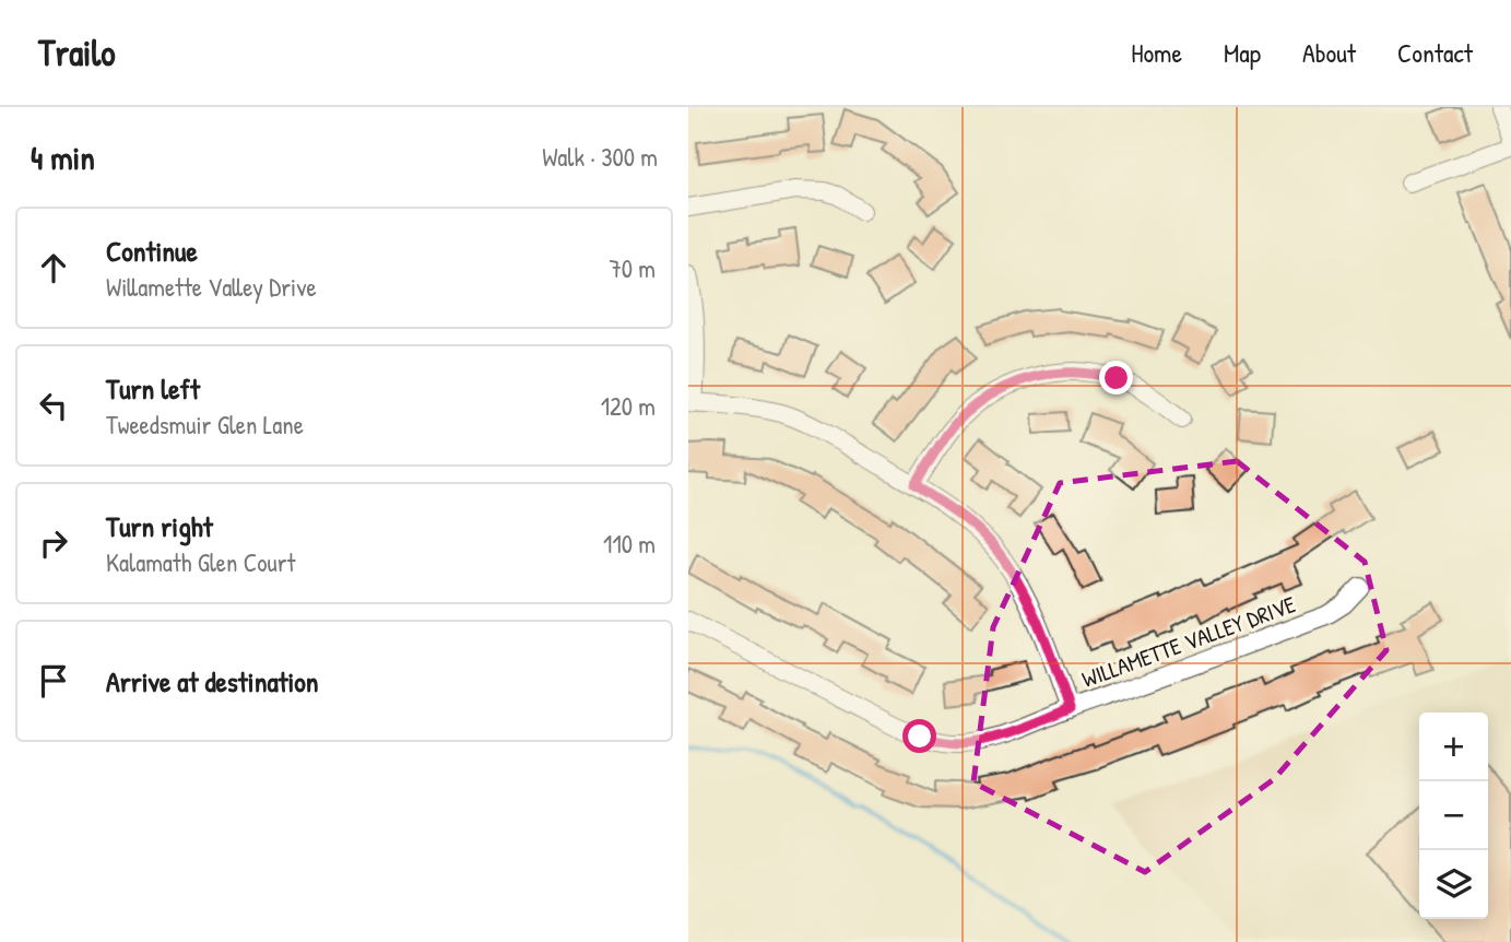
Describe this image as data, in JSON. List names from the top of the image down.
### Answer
{
  "streets": {
    "street": ["WILLAMETTE VALLEY DRIVE"]
  },
  "page": {
    "header": "Trailo",
    "nav": [
      "Home",
      "Map",
      "About",
      "Contact"
    ],
    "heading": ["4 min", "Walk · 300 m"],
    "list": [
      ["Continue", "Willamette Valley Drive", "70 m"],
      ["Turn left", "Tweedsmuir Glen Lane", "120 m"],
      ["Turn right", "Kalamath Glen Court", "110 m"],
      "Arrive at destination"
    ],
    "map_buttons": ["+", "−"]
  }
}
